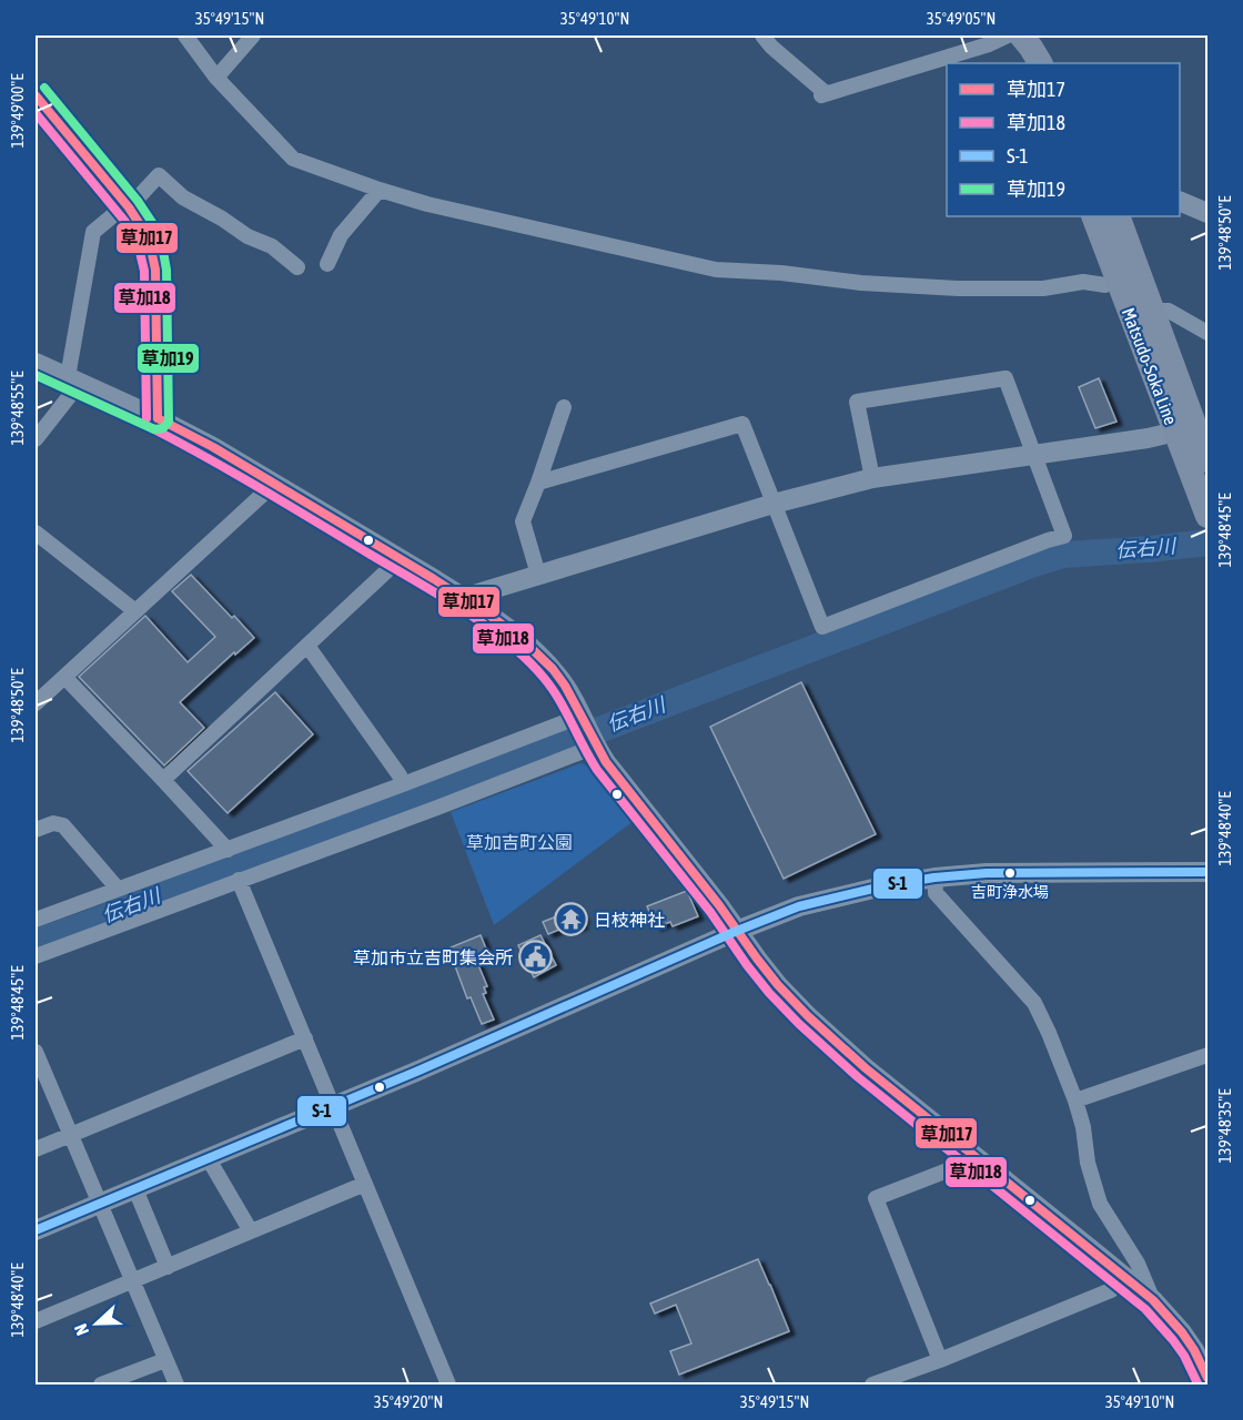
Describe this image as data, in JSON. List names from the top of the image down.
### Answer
{
  "streets": {
    "main road": ["Matsudo-Soka Line"]
  },
  "water": ["伝右川"],
  "parks": ["草加吉町公園"],
  "places": {
    "other": ["吉町浄水場"],
    "temple": ["日枝神社"],
    "public building": ["草加市立吉町集会所"]
  },
  "lines": [
    "transit line 草加19",
    "transit line 草加17",
    "transit line 草加18",
    "transit line S-1"
  ],
  "legend": [
    "草加17",
    "草加18",
    "S-1",
    "草加19"
  ],
  "north": "left",
  "coordinates": [
    "35°49'15\"N",
    "35°49'10\"N",
    "35°49'05\"N",
    "139°49'00\"E",
    "139°48'50\"E",
    "139°48'55\"E",
    "139°48'45\"E",
    "139°48'40\"E",
    "139°48'35\"E",
    "35°49'20\"N"
  ]
}
